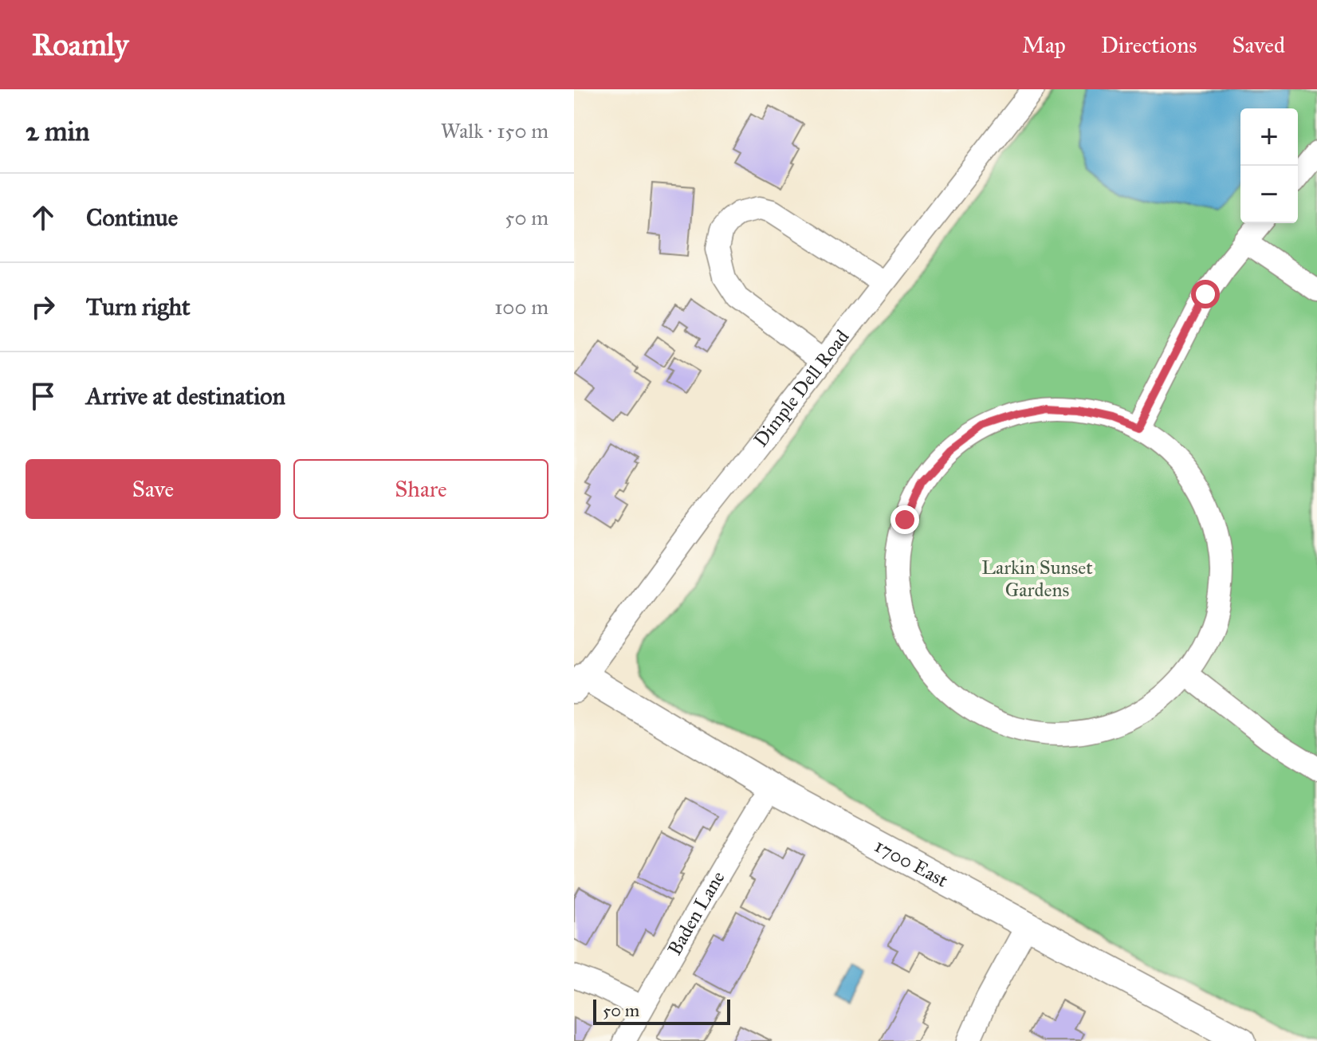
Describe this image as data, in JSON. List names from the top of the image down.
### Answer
{
  "streets": {
    "main road": ["1700 East"],
    "street": ["Dimple Dell Road", "Baden Lane"]
  },
  "crossings": [
    ["Dimple Dell Road", "1700 East"],
    ["1700 East", "Baden Lane"]
  ],
  "parks": ["Larkin Sunset Gardens"],
  "scale_bar": "50 m",
  "page": {
    "header": "Roamly",
    "nav": ["Map", "Directions", "Saved"],
    "heading": ["2 min", "Walk · 150 m"],
    "map_buttons": ["+", "−"],
    "list": [
      ["Continue", "50 m"],
      ["Turn right", "100 m"],
      "Arrive at destination"
    ],
    "buttons": ["Save", "Share"],
    "scale": "50 m"
  }
}
